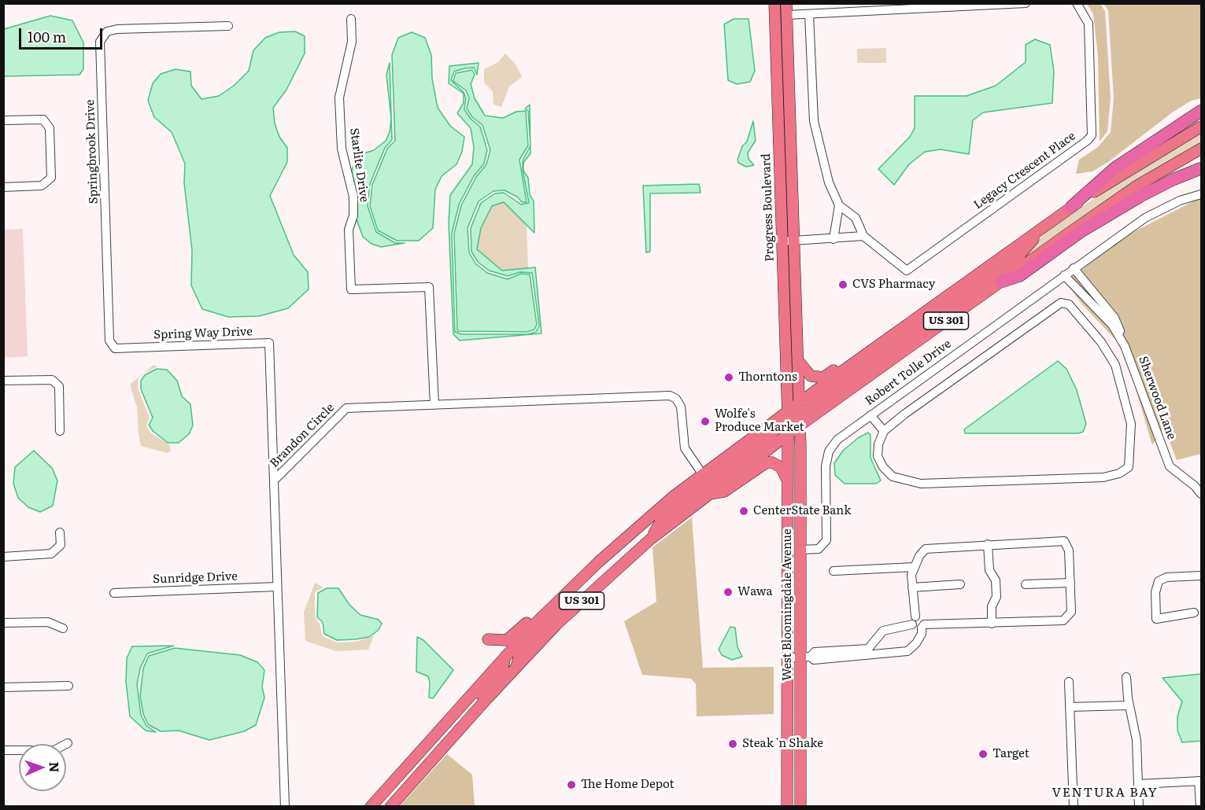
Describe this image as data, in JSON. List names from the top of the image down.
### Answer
{
  "streets": {
    "main road": ["Progress Boulevard", "US 301", "West Bloomingdale Avenue"],
    "street": [
      "Springbrook Drive",
      "Starlite Drive",
      "Legacy Crescent Place",
      "Spring Way Drive",
      "Robert Tolle Drive",
      "Sherwood Lane",
      "Brandon Circle",
      "Sunridge Drive"
    ]
  },
  "crossings": [
    ["Springbrook Drive", "Spring Way Drive"],
    ["Starlite Drive", "Brandon Circle"],
    ["Progress Boulevard", "US 301"],
    ["Progress Boulevard", "West Bloomingdale Avenue"],
    ["US 301", "Brandon Circle"],
    ["US 301", "West Bloomingdale Avenue"],
    ["Spring Way Drive", "Brandon Circle"],
    ["Robert Tolle Drive", "Sherwood Lane"],
    ["Robert Tolle Drive", "West Bloomingdale Avenue"],
    ["Brandon Circle", "Sunridge Drive"]
  ],
  "districts": ["VENTURA BAY"],
  "places": [
    "CVS Pharmacy",
    "Thorntons",
    "Wolfe's Produce Market",
    "CenterState Bank",
    "Wawa",
    "Steak 'n Shake",
    "Target",
    "The Home Depot"
  ],
  "scale_bar": "100 m",
  "north": "right"
}
